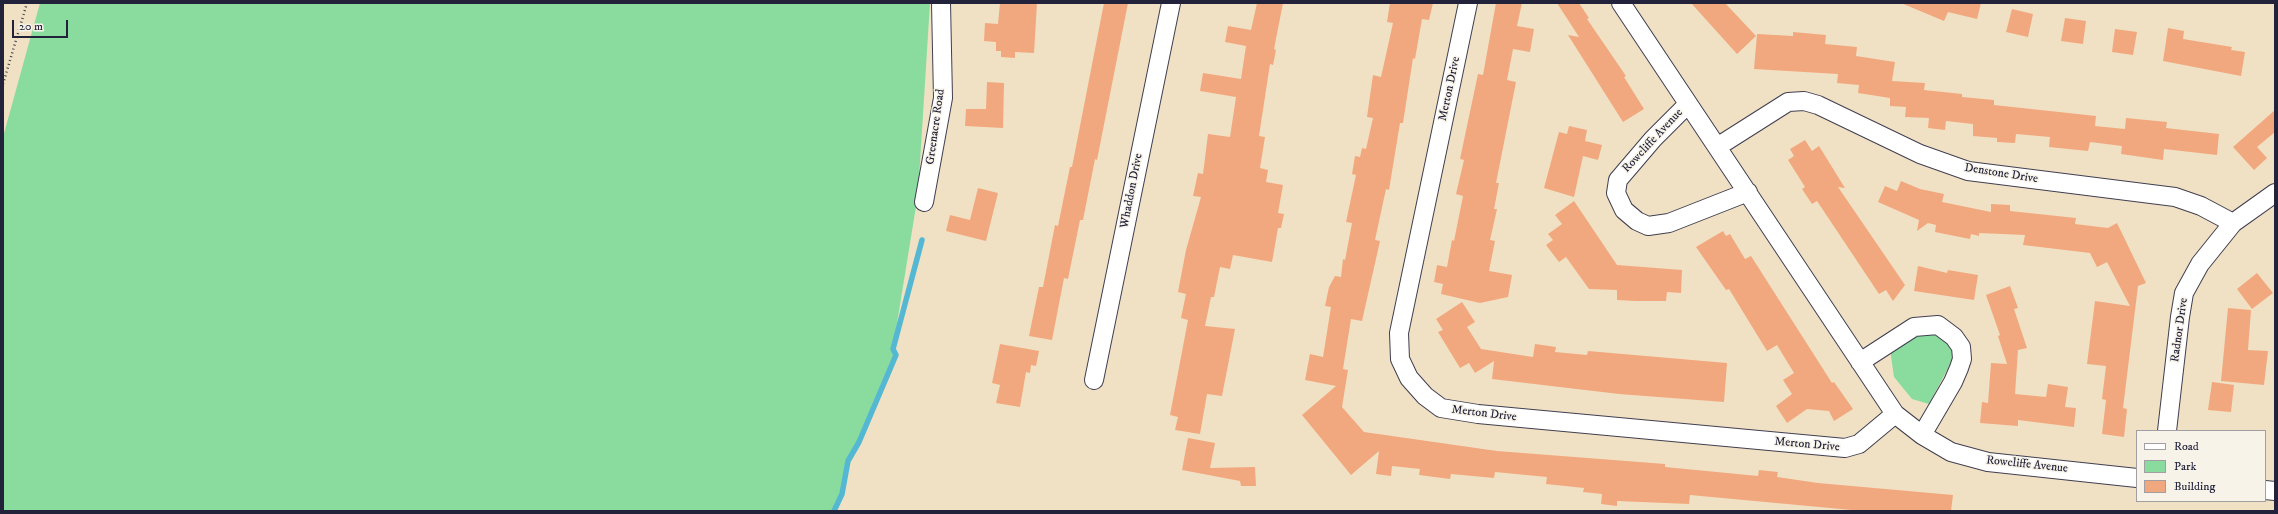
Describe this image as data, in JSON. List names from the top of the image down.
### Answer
{
  "streets": {
    "street": [
      "Merton Drive",
      "Greenacre Road",
      "Rowcliffe Avenue",
      "Denstone Drive",
      "Whaddon Drive",
      "Radnor Drive"
    ]
  },
  "crossings": [
    ["Merton Drive", "Rowcliffe Avenue"],
    ["Rowcliffe Avenue", "Denstone Drive"],
    ["Denstone Drive", "Radnor Drive"]
  ],
  "legend": ["Road", "Park", "Building"],
  "scale_bar": "20 m"
}
